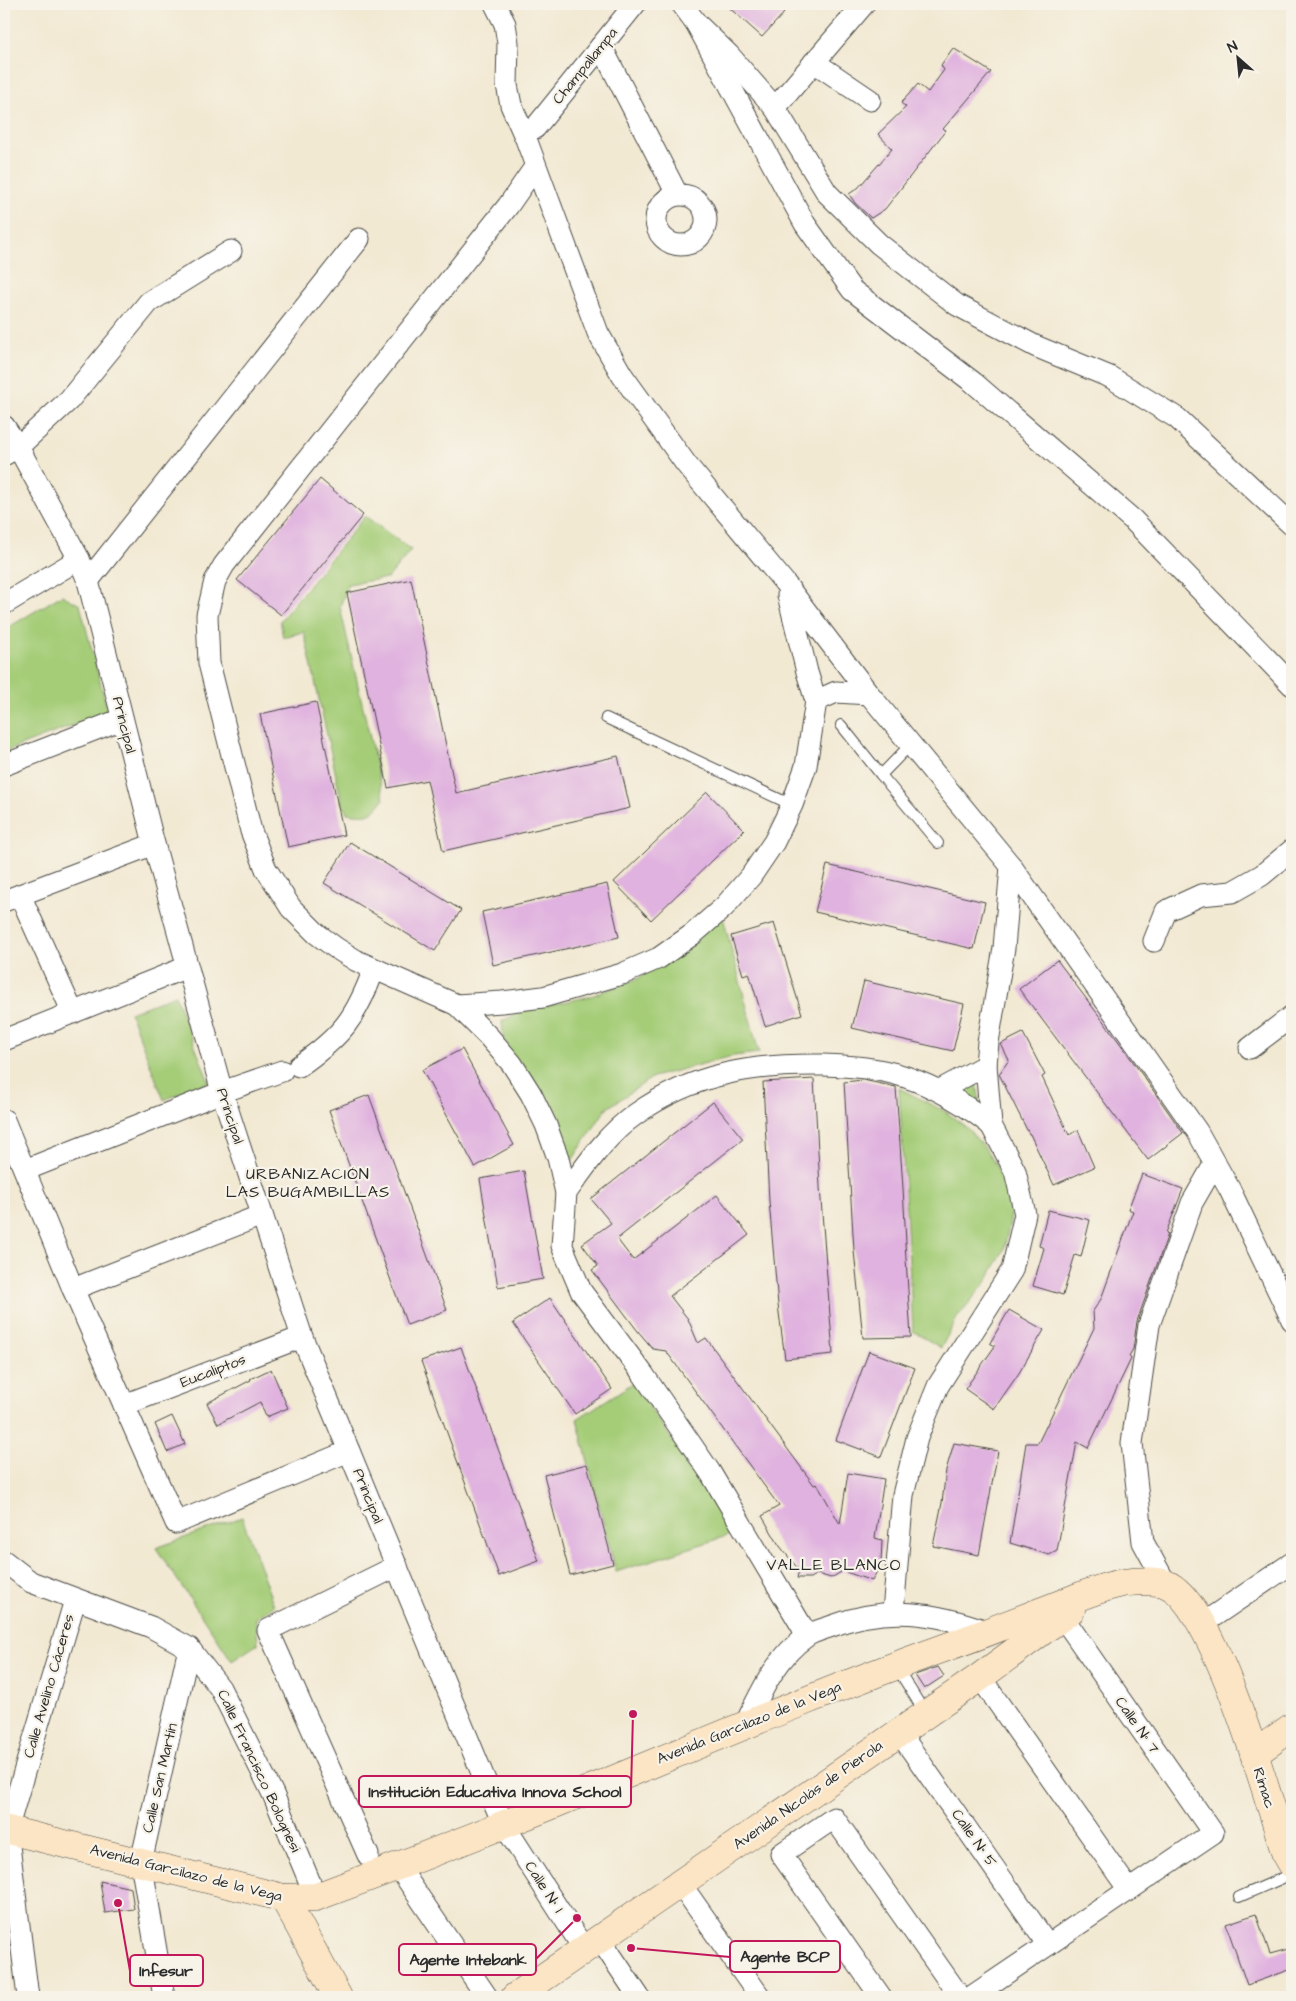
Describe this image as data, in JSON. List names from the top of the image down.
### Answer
{
  "streets": {
    "street": [
      "Champallampa",
      "Principal",
      "Eucaliptos",
      "Calle Avelino Cáceres",
      "Avenida Garcilazo de la Vega",
      "Calle N° 7",
      "Calle Francisco Bolognesi",
      "Calle San Martín",
      "Rímac",
      "Avenida Nicolás de Pierola",
      "Calle N° 5",
      "Calle N° 1"
    ]
  },
  "crossings": [
    ["Principal", "Eucaliptos"],
    ["Principal", "Avenida Garcilazo de la Vega"],
    ["Principal", "Calle N° 1"],
    ["Calle Avelino Cáceres", "Avenida Garcilazo de la Vega"],
    ["Calle Avelino Cáceres", "Calle Francisco Bolognesi"],
    ["Avenida Garcilazo de la Vega", "Calle Francisco Bolognesi"],
    ["Avenida Garcilazo de la Vega", "Calle San Martín"],
    ["Avenida Garcilazo de la Vega", "Avenida Nicolás de Pierola"],
    ["Avenida Garcilazo de la Vega", "Calle N° 1"],
    ["Calle N° 7", "Avenida Nicolás de Pierola"],
    ["Calle Francisco Bolognesi", "Calle San Martín"],
    ["Avenida Nicolás de Pierola", "Calle N° 5"],
    ["Avenida Nicolás de Pierola", "Calle N° 1"]
  ],
  "districts": ["URBANIZACIÓN LAS BUGAMBILLAS", "VALLE BLANCO"],
  "places": [
    "Institución Educativa Innova School",
    "Infesur",
    "Agente Intebank",
    "Agente BCP"
  ],
  "north": "top left"
}
